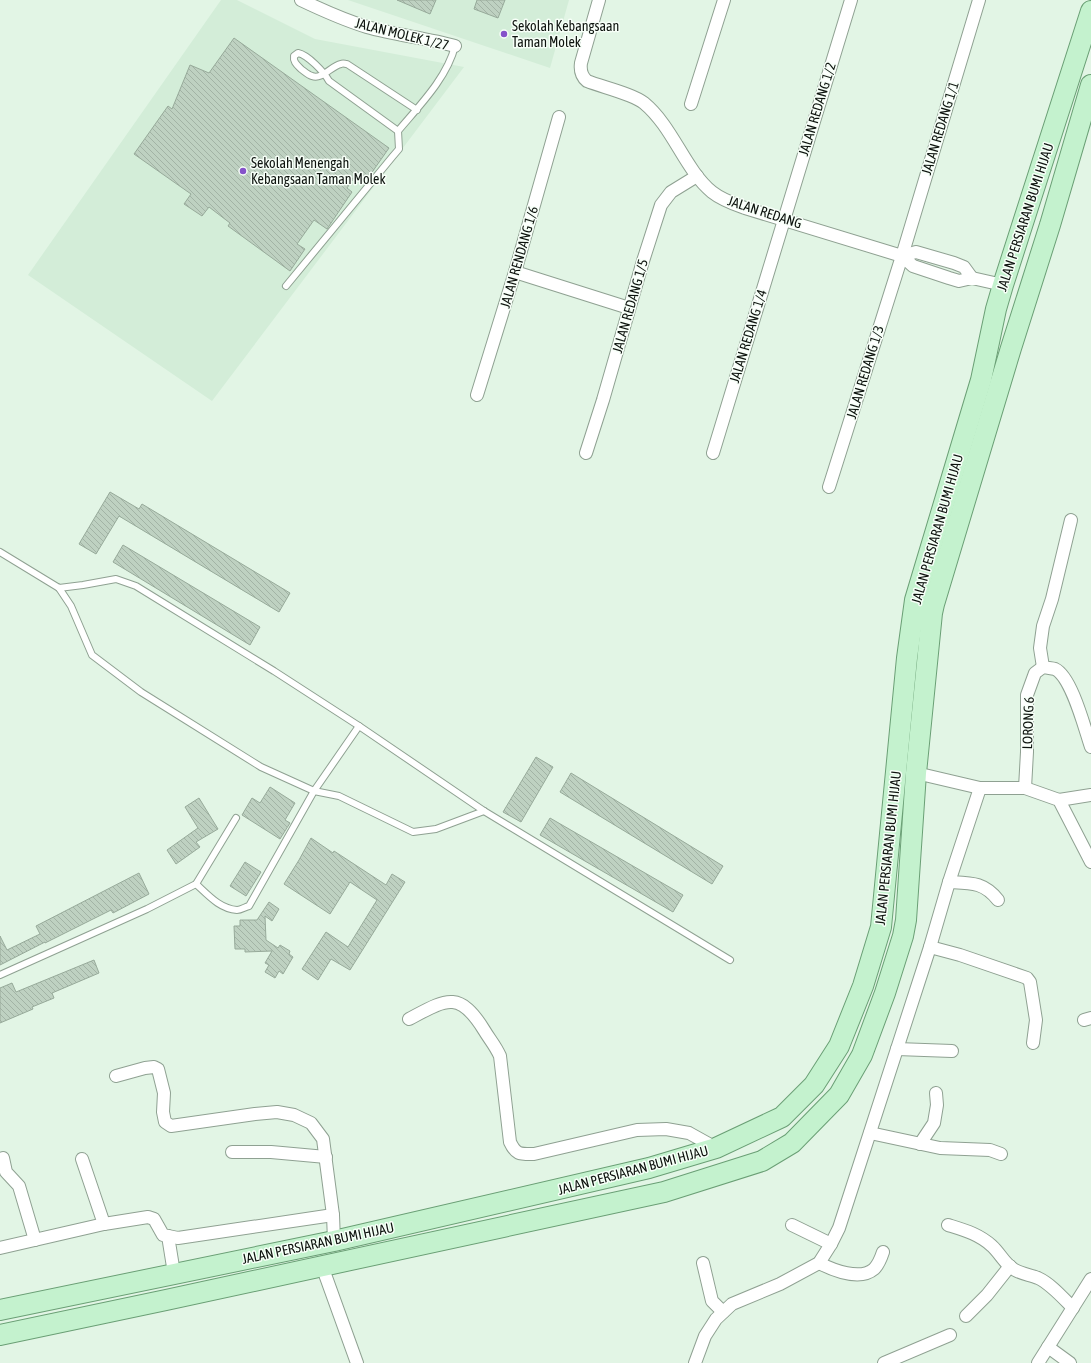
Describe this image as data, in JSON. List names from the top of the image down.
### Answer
{
  "streets": {
    "main road": ["JALAN PERSIARAN BUMI HIJAU"],
    "street": [
      "JALAN MOLEK 1/27",
      "JALAN REDANG 1/2",
      "JALAN REDANG 1/1",
      "JALAN REDANG",
      "JALAN RENDANG 1/6",
      "JALAN REDANG 1/5",
      "JALAN REDANG 1/4",
      "JALAN REDANG 1/3",
      "LORONG 6"
    ]
  },
  "crossings": [
    ["JALAN REDANG 1/2", "JALAN REDANG"],
    ["JALAN REDANG 1/2", "JALAN REDANG 1/4"],
    ["JALAN REDANG 1/1", "JALAN REDANG"],
    ["JALAN REDANG 1/1", "JALAN REDANG 1/3"],
    ["JALAN REDANG", "JALAN PERSIARAN BUMI HIJAU"],
    ["JALAN REDANG", "JALAN REDANG 1/5"],
    ["JALAN REDANG", "JALAN REDANG 1/4"],
    ["JALAN REDANG", "JALAN REDANG 1/3"]
  ],
  "places": ["Sekolah Kebangsaan Taman Molek", "Sekolah Menengah Kebangsaan Taman Molek"]
}
